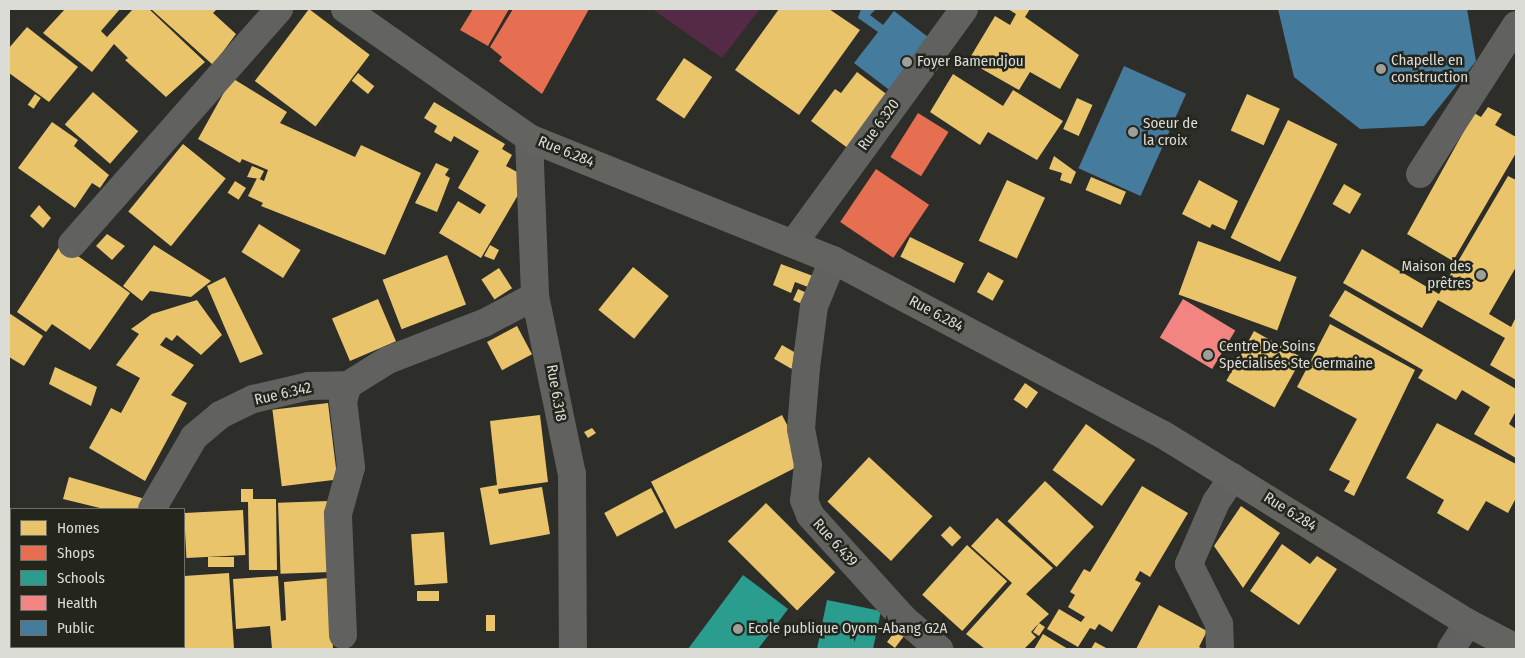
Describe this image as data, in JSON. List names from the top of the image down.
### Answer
{
  "streets": {
    "street": [
      "Rue 6.320",
      "Rue 6.284",
      "Rue 6.318",
      "Rue 6.342",
      "Rue 6.439"
    ]
  },
  "crossings": [
    ["Rue 6.320", "Rue 6.284"],
    ["Rue 6.284", "Rue 6.318"],
    ["Rue 6.284", "Rue 6.439"]
  ],
  "places": [
    "Foyer Bamendjou",
    "Chapelle en construction",
    "Soeur de la croix",
    "Maison des prêtres",
    "Centre De Soins Spécialisés Ste Germaine",
    "Ecole publique Oyom-Abang G2A"
  ],
  "legend": [
    "Homes",
    "Shops",
    "Schools",
    "Health",
    "Public"
  ]
}
